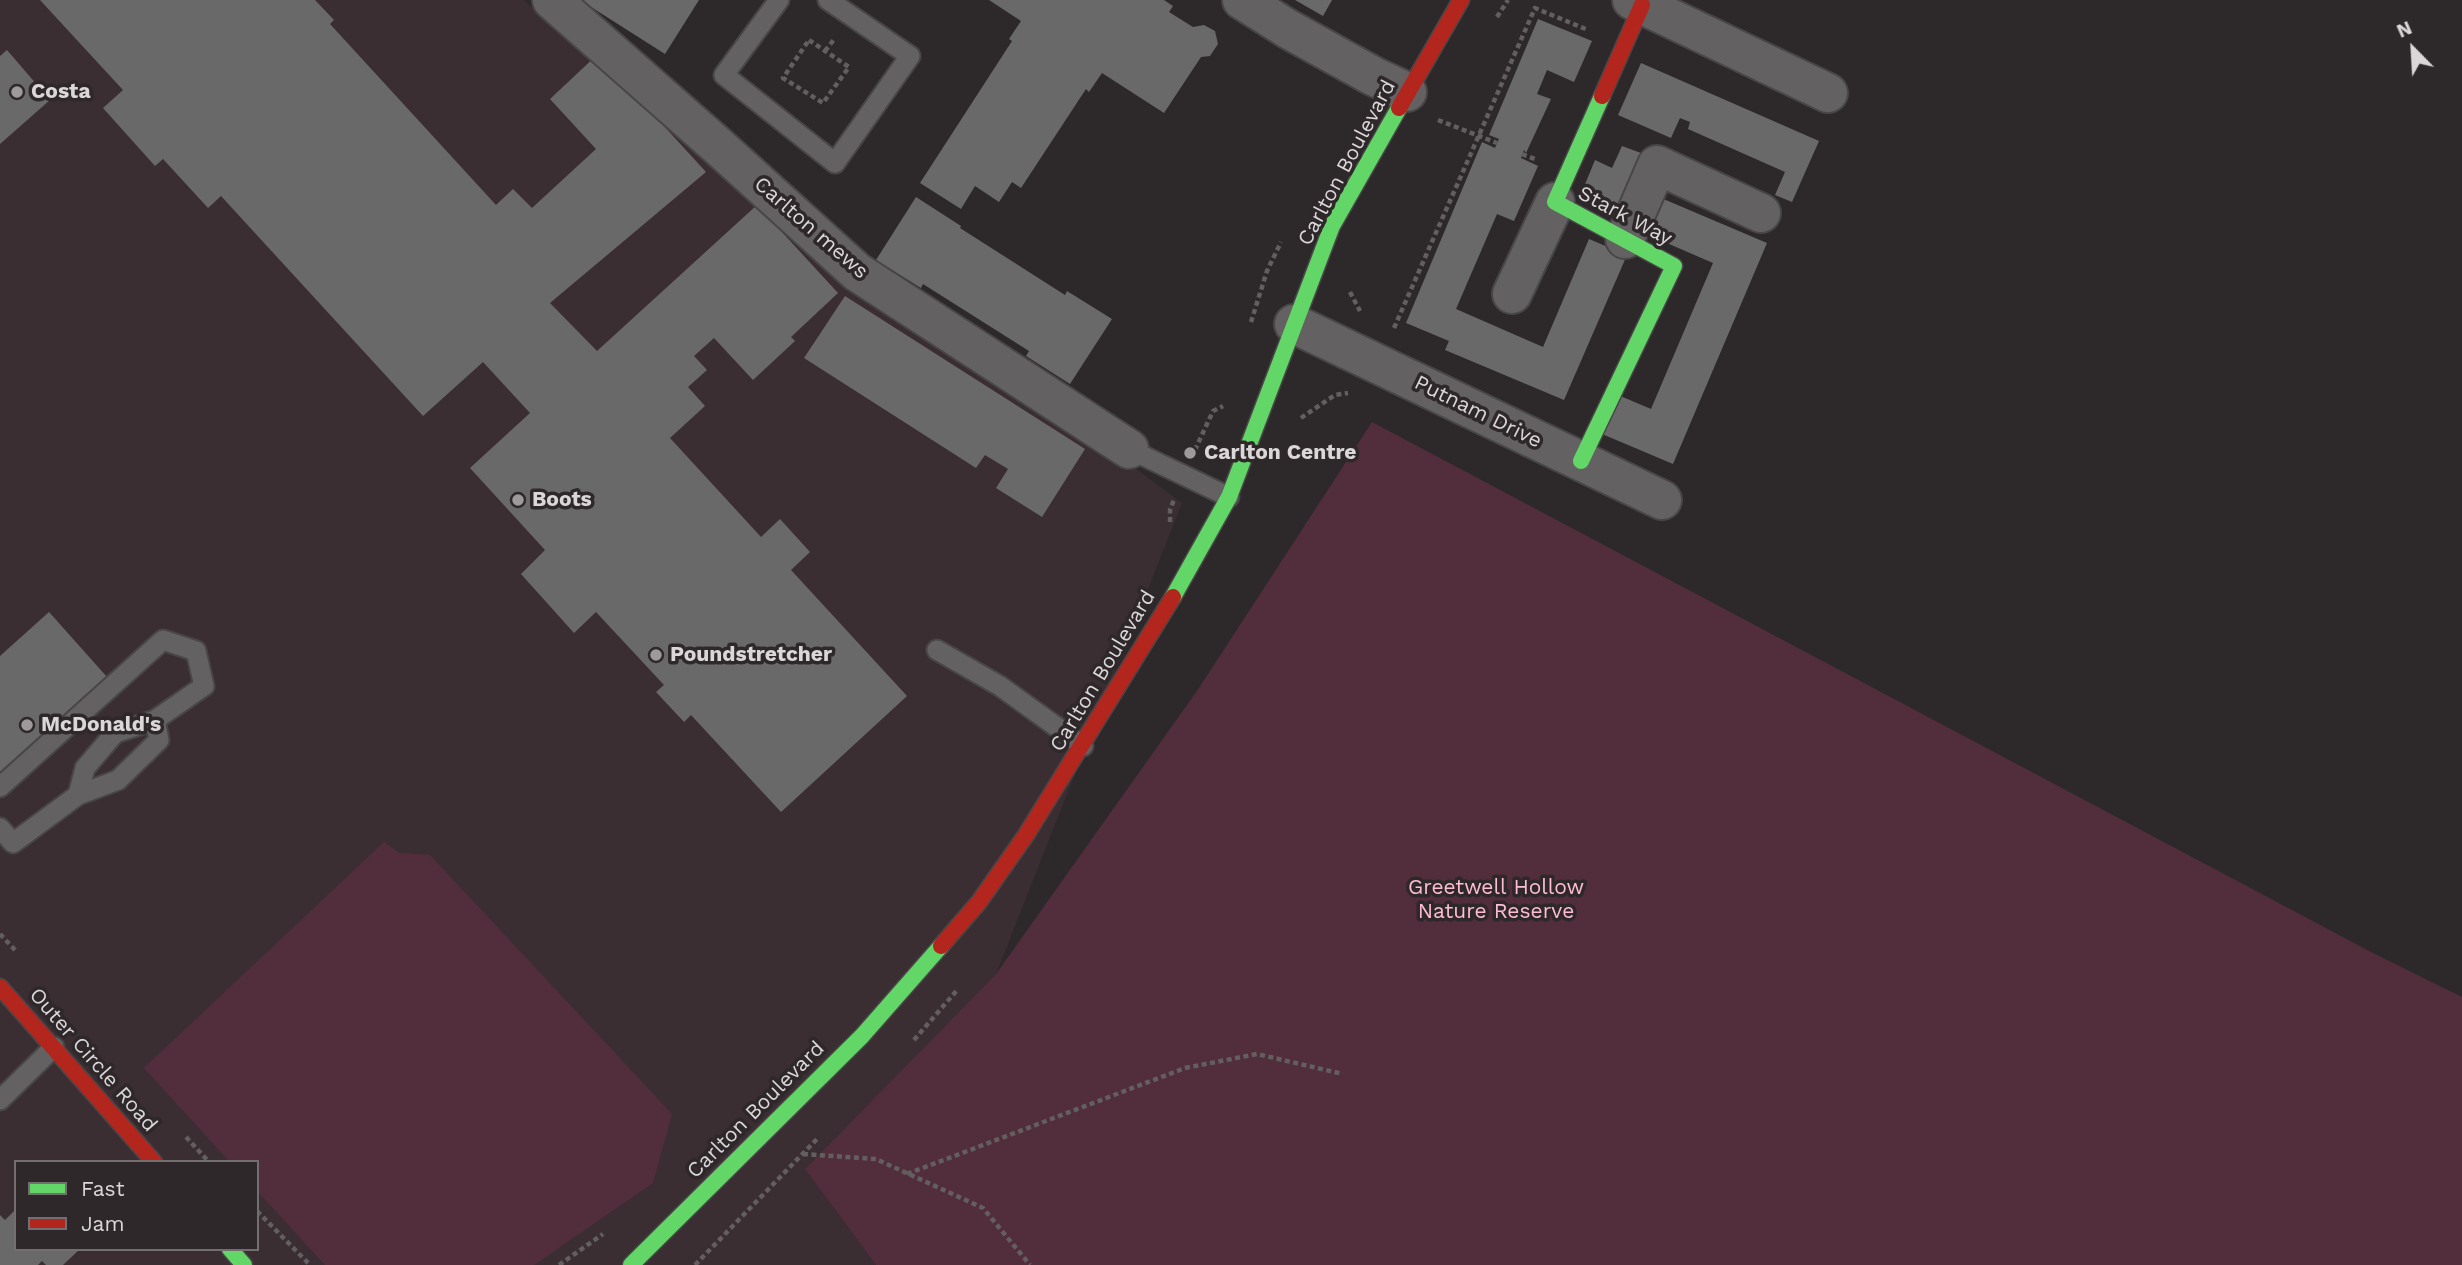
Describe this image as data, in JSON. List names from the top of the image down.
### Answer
{
  "streets": {
    "street": [
      "Carlton Boulevard",
      "Stark Way",
      "Carlton mews",
      "Putnam Drive",
      "Outer Circle Road"
    ]
  },
  "crossings": [
    ["Carlton Boulevard", "Putnam Drive"],
    ["Stark Way", "Putnam Drive"]
  ],
  "parks": ["Greetwell Hollow Nature Reserve"],
  "places": [
    "Costa",
    "Carlton Centre",
    "Boots",
    "Poundstretcher",
    "McDonald's"
  ],
  "legend": ["Fast", "Jam"],
  "north": "top left"
}
